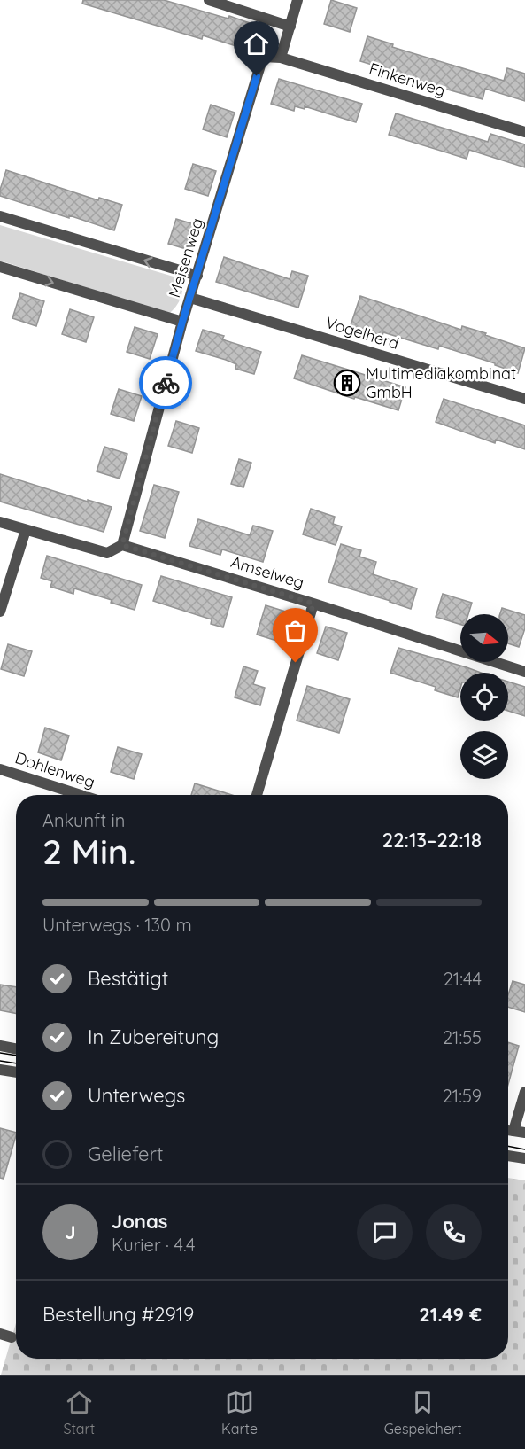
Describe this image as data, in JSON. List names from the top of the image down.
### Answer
{
  "streets": {
    "street": [
      "Finkenweg",
      "Meisenweg",
      "Vogelherd",
      "Amselweg",
      "Dohlenweg"
    ]
  },
  "crossings": [
    ["Finkenweg", "Meisenweg"],
    ["Meisenweg", "Vogelherd"],
    ["Meisenweg", "Amselweg"]
  ],
  "places": {
    "building": ["Multimediakombinat GmbH"]
  },
  "north": "right",
  "page": {
    "heading": ["2 Min.", "Ankunft in", "22:13–22:18"],
    "panel": [
      "Jonas",
      "Kurier · 4.4",
      "Bestellung #2919",
      "21.49 €"
    ],
    "bar": "Unterwegs · 130 m",
    "list": [
      ["Bestätigt", "21:44"],
      ["In Zubereitung", "21:55"],
      ["Unterwegs", "21:59"],
      "Geliefert"
    ],
    "round": "J",
    "tabs": ["Start", "Karte", "Gespeichert"]
  }
}
